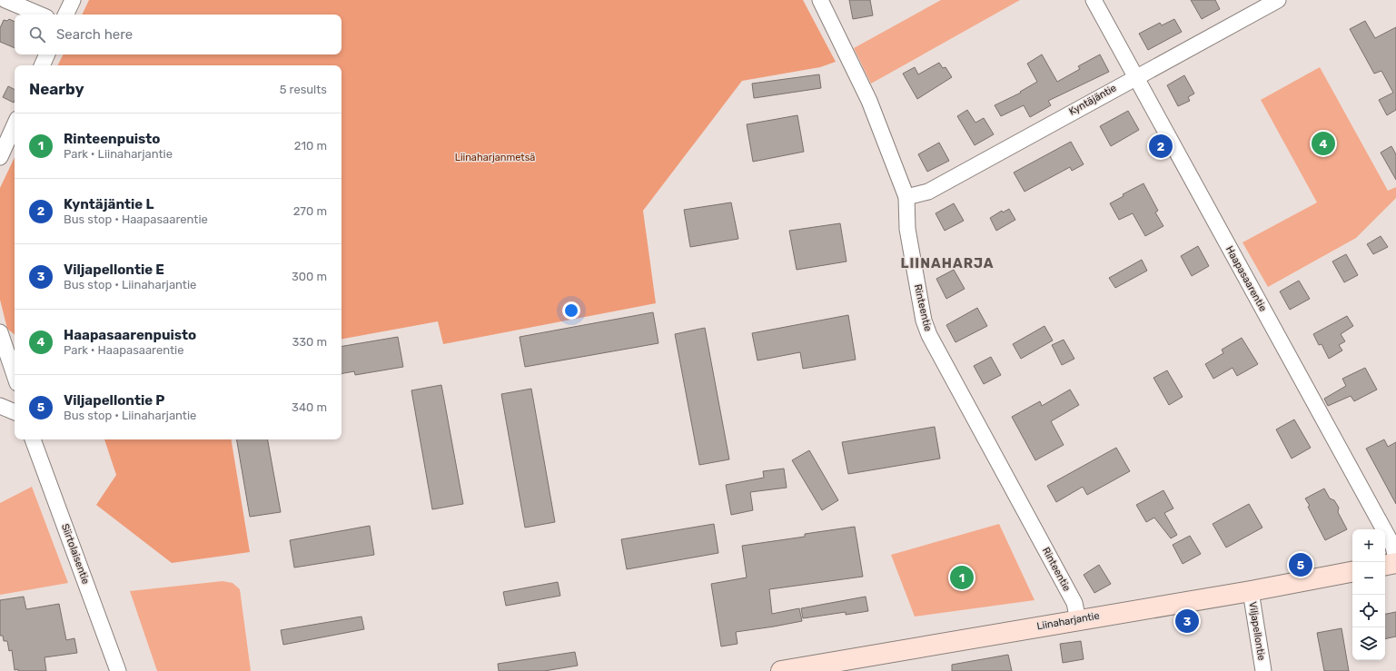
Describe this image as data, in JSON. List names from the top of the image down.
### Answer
{
  "streets": {
    "main road": ["Liinaharjantie"],
    "street": [
      "Kyntäjäntie",
      "Haapasaarentie",
      "Rinteentie",
      "Siirtolaisentie",
      "Viljapellontie"
    ]
  },
  "crossings": [
    ["Kyntäjäntie", "Haapasaarentie"],
    ["Kyntäjäntie", "Rinteentie"],
    ["Rinteentie", "Liinaharjantie"],
    ["Liinaharjantie", "Viljapellontie"]
  ],
  "districts": ["LIINAHARJA"],
  "parks": ["Liinaharjanmetsä"],
  "page": {
    "search": "Search here",
    "heading": ["Nearby", "5 results"],
    "list": [
      {
        "mark": "1",
        "name": "Rinteenpuisto",
        "note": "Park · Liinaharjantie",
        "value": "210 m"
      },
      {
        "mark": "2",
        "name": "Kyntäjäntie L",
        "note": "Bus stop · Haapasaarentie",
        "value": "270 m"
      },
      {
        "mark": "3",
        "name": "Viljapellontie E",
        "note": "Bus stop · Liinaharjantie",
        "value": "300 m"
      },
      {
        "mark": "4",
        "name": "Haapasaarenpuisto",
        "note": "Park · Haapasaarentie",
        "value": "330 m"
      },
      {
        "mark": "5",
        "name": "Viljapellontie P",
        "note": "Bus stop · Liinaharjantie",
        "value": "340 m"
      }
    ],
    "pins": [
      "4",
      "2",
      "5",
      "1",
      "3"
    ],
    "map_buttons": ["+", "−"]
  }
}
